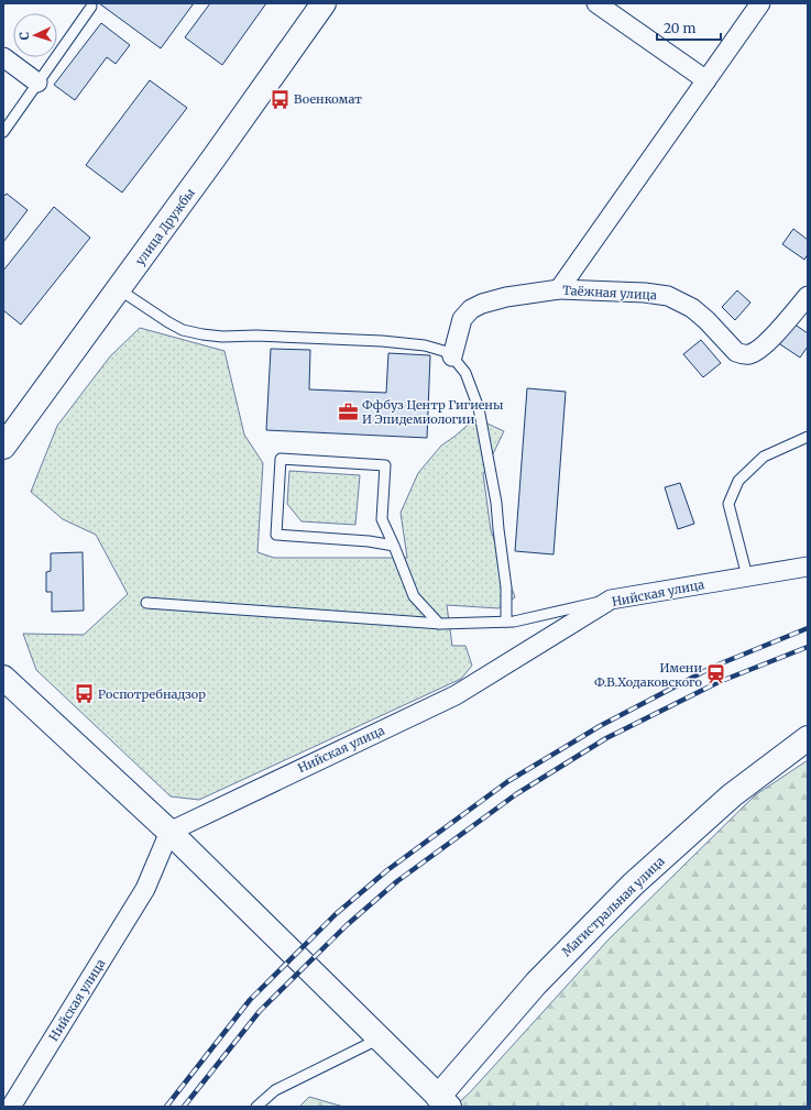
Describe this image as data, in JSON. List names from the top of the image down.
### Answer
{
  "streets": {
    "street": [
      "улица Дружбы",
      "Таёжная улица",
      "Нийская улица",
      "Магистральная улица"
    ]
  },
  "places": {
    "bus stop": ["Военкомат", "Роспотребнадзор"],
    "office": ["Ффбуз Центр Гигиены И Эпидемиологии"],
    "station": ["Имени Ф.В.Ходаковского"]
  },
  "scale_bar": "20 m",
  "north": "left"
}
